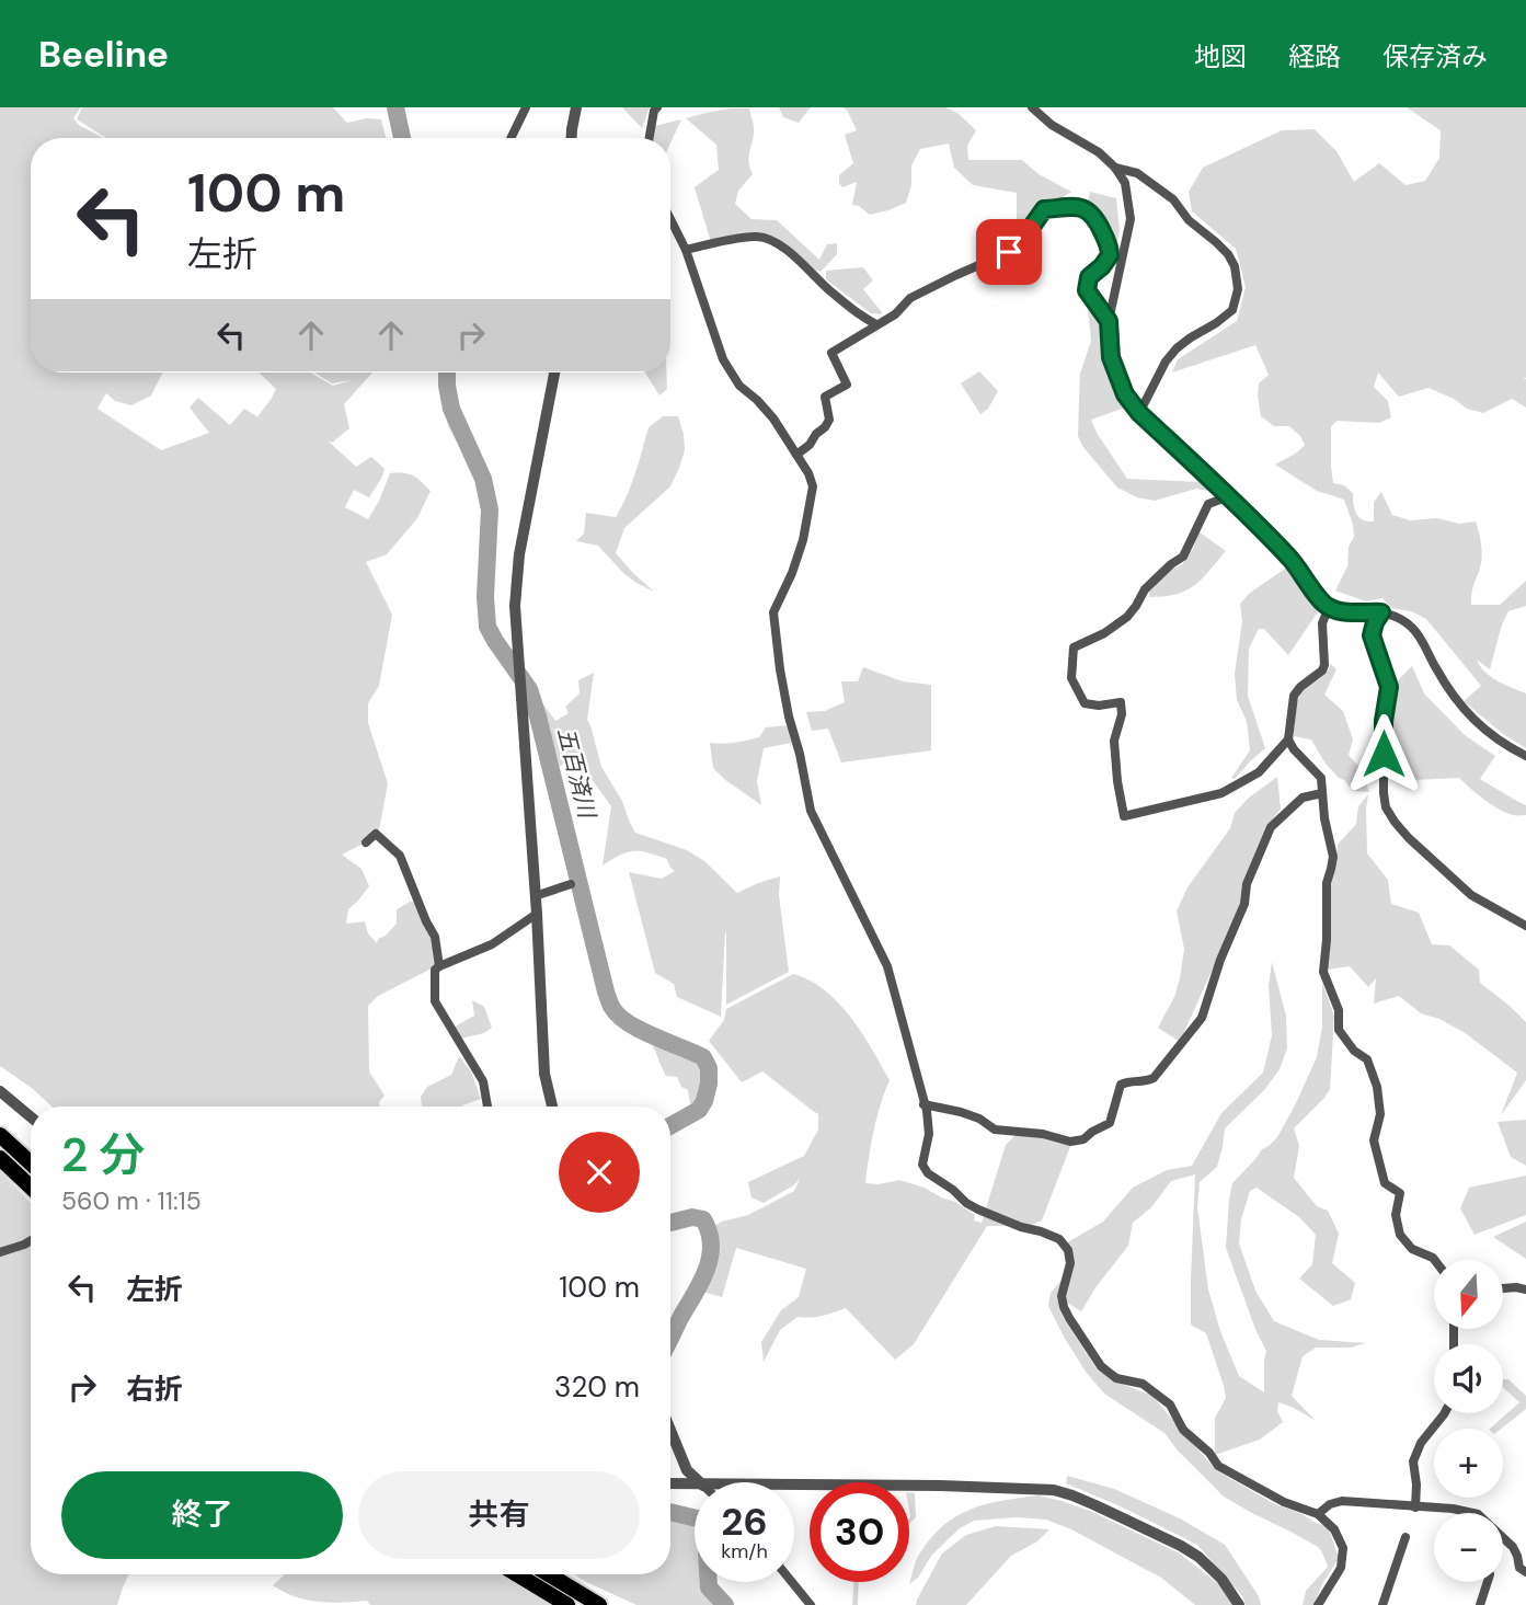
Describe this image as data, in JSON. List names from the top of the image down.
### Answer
{
  "water": ["五百済川"],
  "north": "bottom",
  "page": {
    "header": "Beeline",
    "nav": ["地図", "経路", "保存済み"],
    "turn": ["100 m", "左折"],
    "heading": ["2 分", "560 m · 11:15"],
    "list": [
      {
        "name": "左折",
        "value": "100 m"
      },
      {
        "name": "右折",
        "value": "320 m"
      }
    ],
    "map_buttons": ["+", "−"],
    "buttons": ["終了", "共有"],
    "speed": "26 km/h",
    "limit": "30"
  }
}
